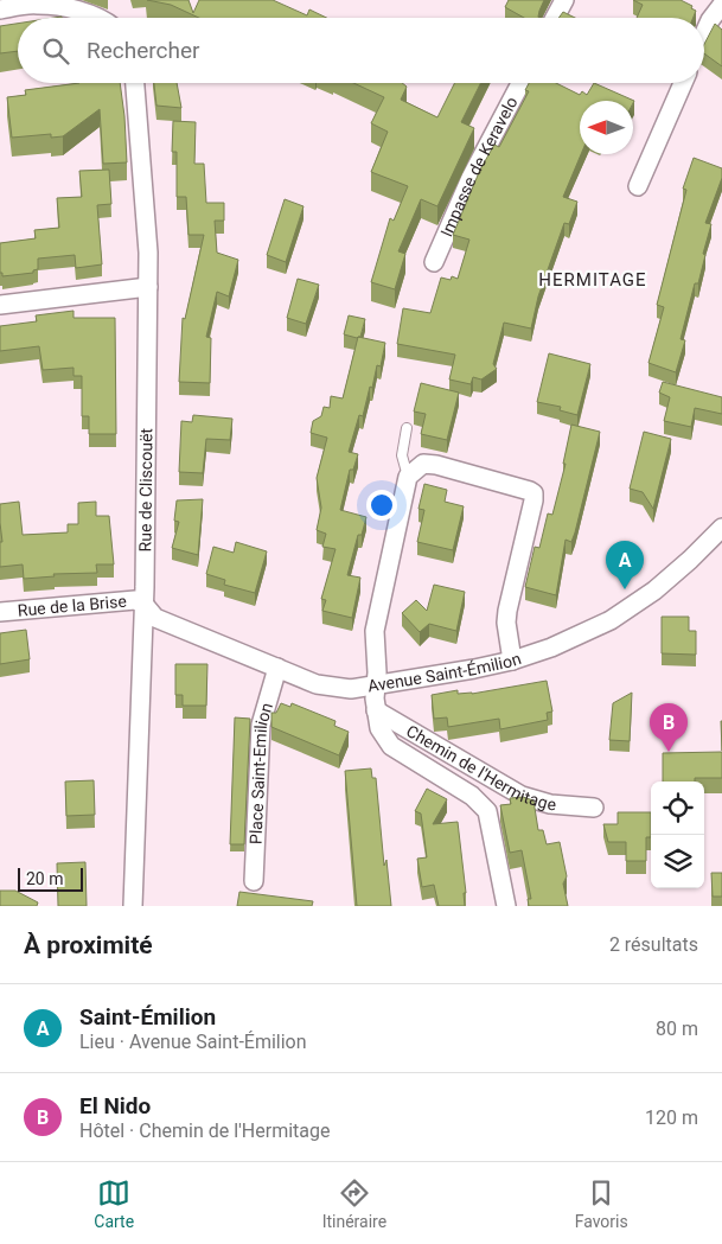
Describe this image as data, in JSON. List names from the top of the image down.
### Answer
{
  "streets": {
    "street": [
      "Impasse de Keravelo",
      "Rue de Cliscouët",
      "Rue de la Brise",
      "Avenue Saint-Émilion",
      "Chemin de l'Hermitage",
      "Place Saint-Emilion"
    ]
  },
  "crossings": [
    ["Rue de Cliscouët", "Rue de la Brise"],
    ["Rue de Cliscouët", "Avenue Saint-Émilion"],
    ["Rue de la Brise", "Avenue Saint-Émilion"],
    ["Avenue Saint-Émilion", "Place Saint-Emilion"]
  ],
  "districts": ["HERMITAGE"],
  "scale_bar": "20 m",
  "north": "left",
  "page": {
    "search": "Rechercher",
    "pins": ["A", "B"],
    "scale": "20 m",
    "heading": ["À proximité", "2 résultats"],
    "list": [
      {
        "mark": "A",
        "name": "Saint-Émilion",
        "note": "Lieu · Avenue Saint-Émilion",
        "value": "80 m"
      },
      {
        "mark": "B",
        "name": "El Nido",
        "note": "Hôtel · Chemin de l'Hermitage",
        "value": "120 m"
      }
    ],
    "nav": ["Carte", "Itinéraire", "Favoris"]
  }
}
